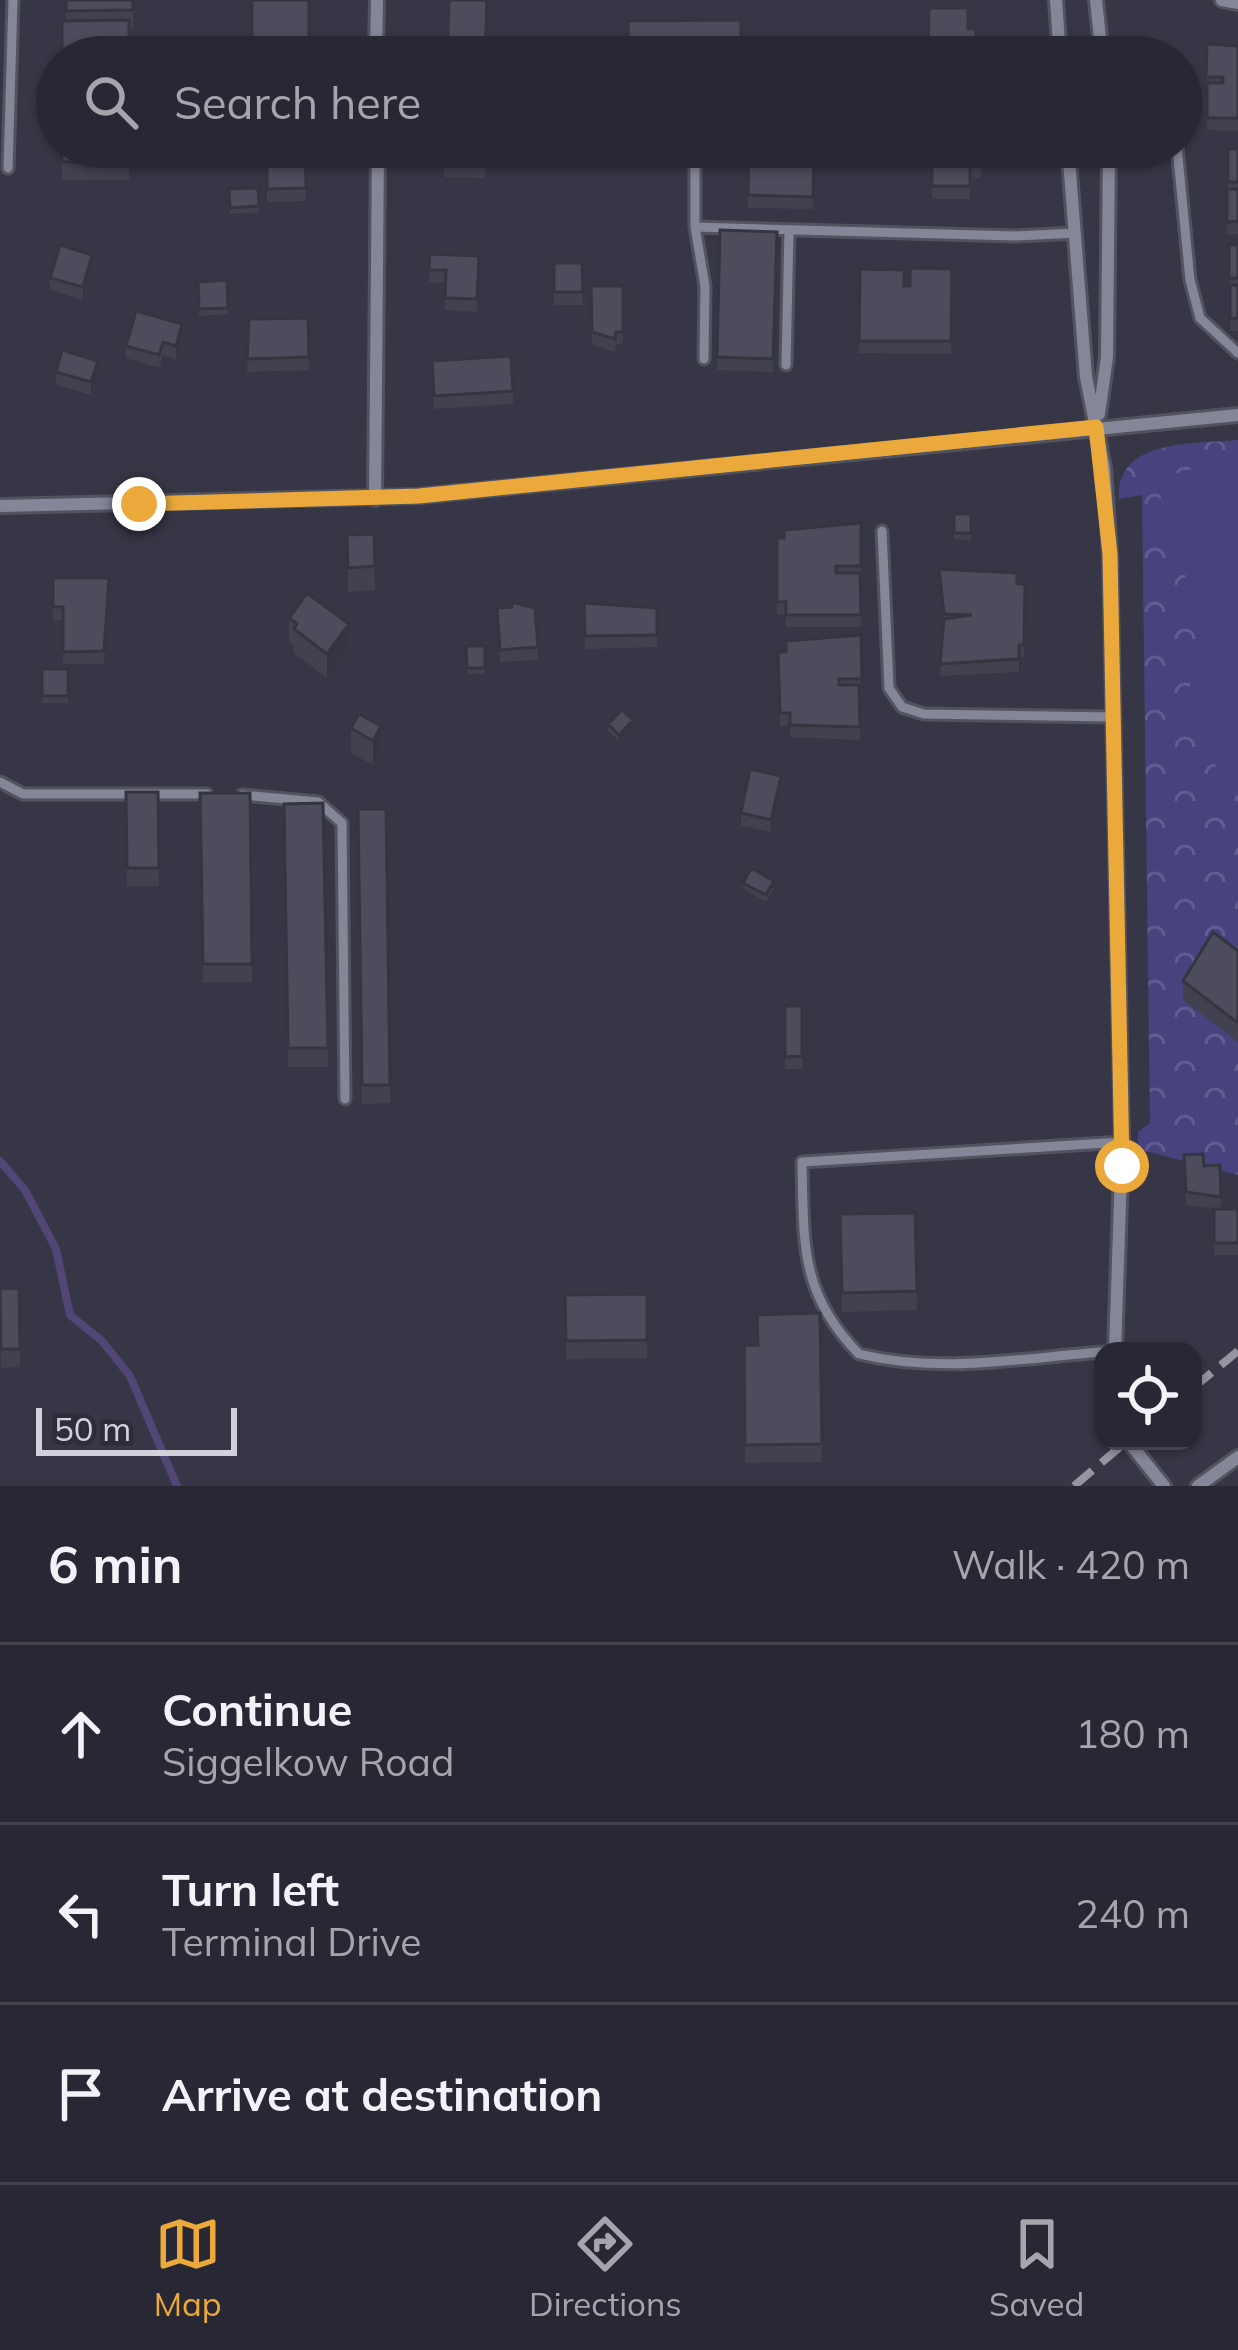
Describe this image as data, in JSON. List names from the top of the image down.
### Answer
{
  "scale_bar": "50 m",
  "page": {
    "search": "Search here",
    "scale": "50 m",
    "heading": ["6 min", "Walk · 420 m"],
    "list": [
      ["Continue", "Siggelkow Road", "180 m"],
      ["Turn left", "Terminal Drive", "240 m"],
      "Arrive at destination"
    ],
    "nav": ["Map", "Directions", "Saved"]
  }
}
